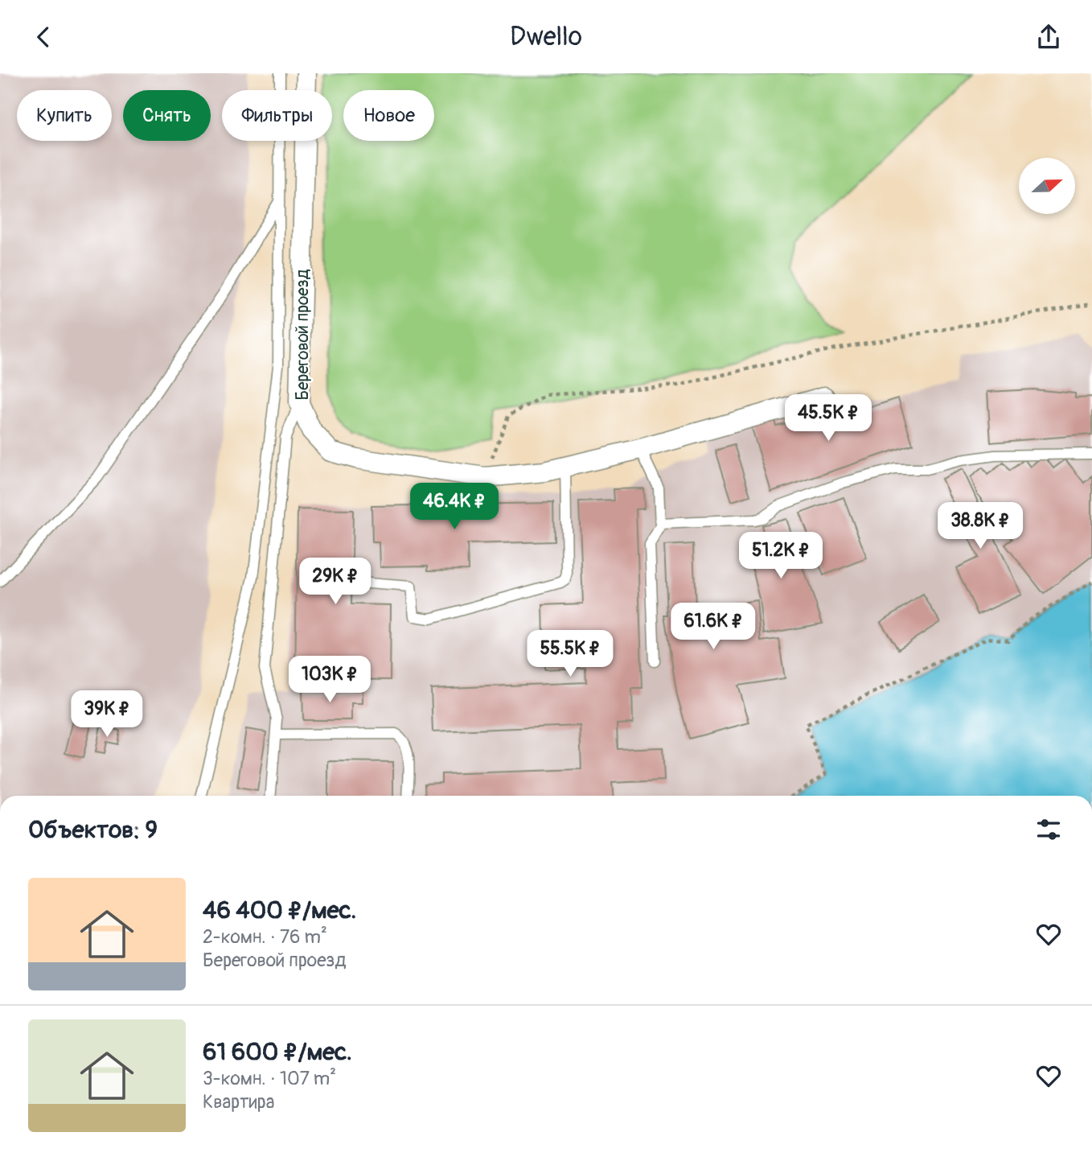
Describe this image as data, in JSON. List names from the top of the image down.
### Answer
{
  "streets": {
    "street": ["Береговой проезд"]
  },
  "north": "right",
  "page": {
    "header": "Dwello",
    "chip": [
      "Купить",
      "Снять",
      "Фильтры",
      "Новое"
    ],
    "price": [
      "45.5K ₽",
      "46.4K ₽",
      "38.8K ₽",
      "51.2K ₽",
      "29K ₽",
      "61.6K ₽",
      "55.5K ₽",
      "103K ₽",
      "39K ₽"
    ],
    "heading": "Объектов: 9",
    "list": [
      {
        "name": "46 400 ₽/мес.",
        "note": "2-комн. · 76 m² · Береговой проезд"
      },
      {
        "name": "61 600 ₽/мес.",
        "note": "3-комн. · 107 m² · Квартира"
      }
    ]
  }
}
